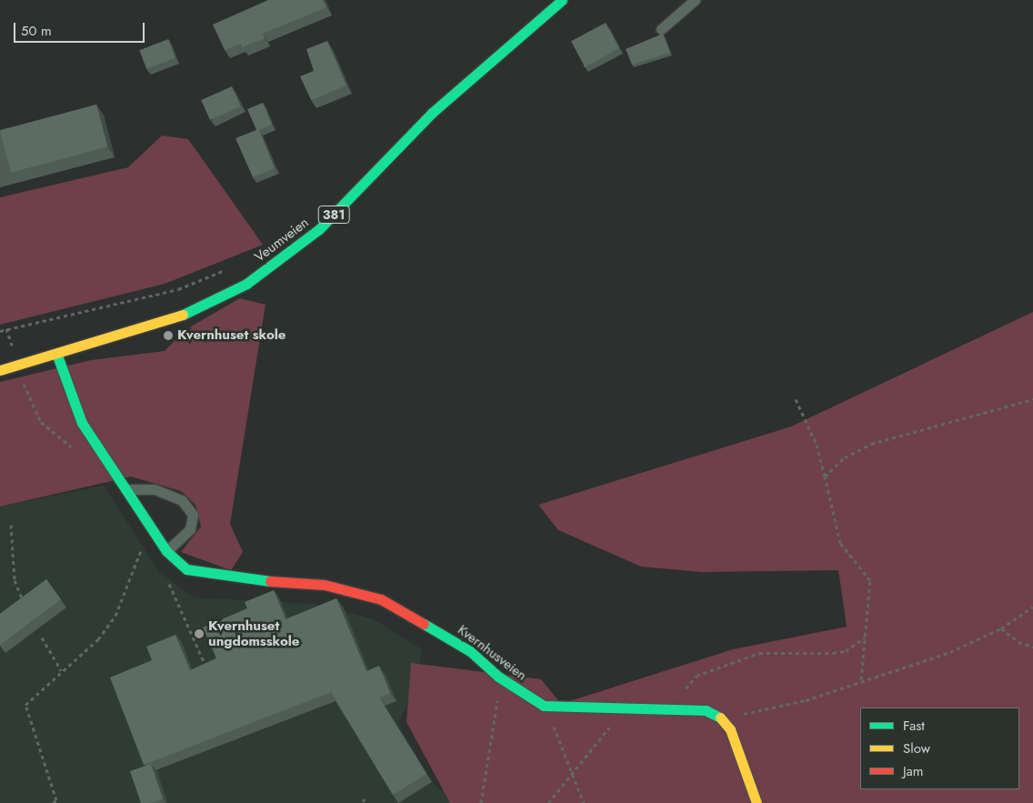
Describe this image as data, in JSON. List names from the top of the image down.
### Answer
{
  "streets": {
    "street": ["381", "Veumveien", "Kvernhusveien"]
  },
  "crossings": [
    ["Veumveien", "Kvernhusveien"]
  ],
  "places": ["Kvernhuset skole", "Kvernhuset ungdomsskole"],
  "legend": ["Fast", "Slow", "Jam"],
  "scale_bar": "50 m"
}
